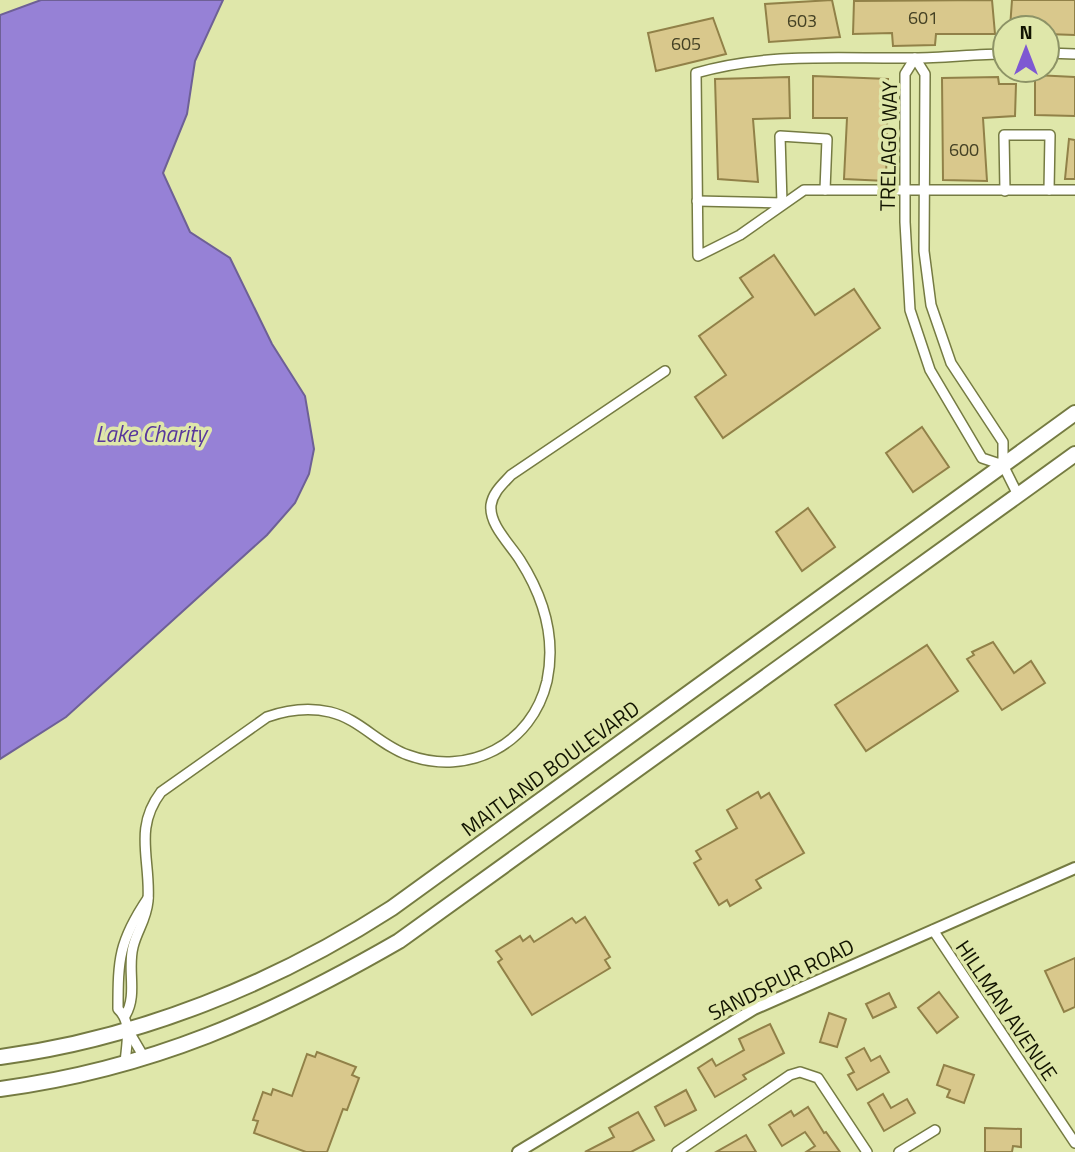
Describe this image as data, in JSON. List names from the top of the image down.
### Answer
{
  "streets": {
    "main road": ["MAITLAND BOULEVARD"],
    "street": ["TRELAGO WAY", "SANDSPUR ROAD", "HILLMAN AVENUE"]
  },
  "crossings": [
    ["TRELAGO WAY", "MAITLAND BOULEVARD"],
    ["SANDSPUR ROAD", "HILLMAN AVENUE"]
  ],
  "water": ["Lake Charity"],
  "house_numbers": [
    "601",
    "603",
    "605",
    "600"
  ],
  "north": "top"
}
